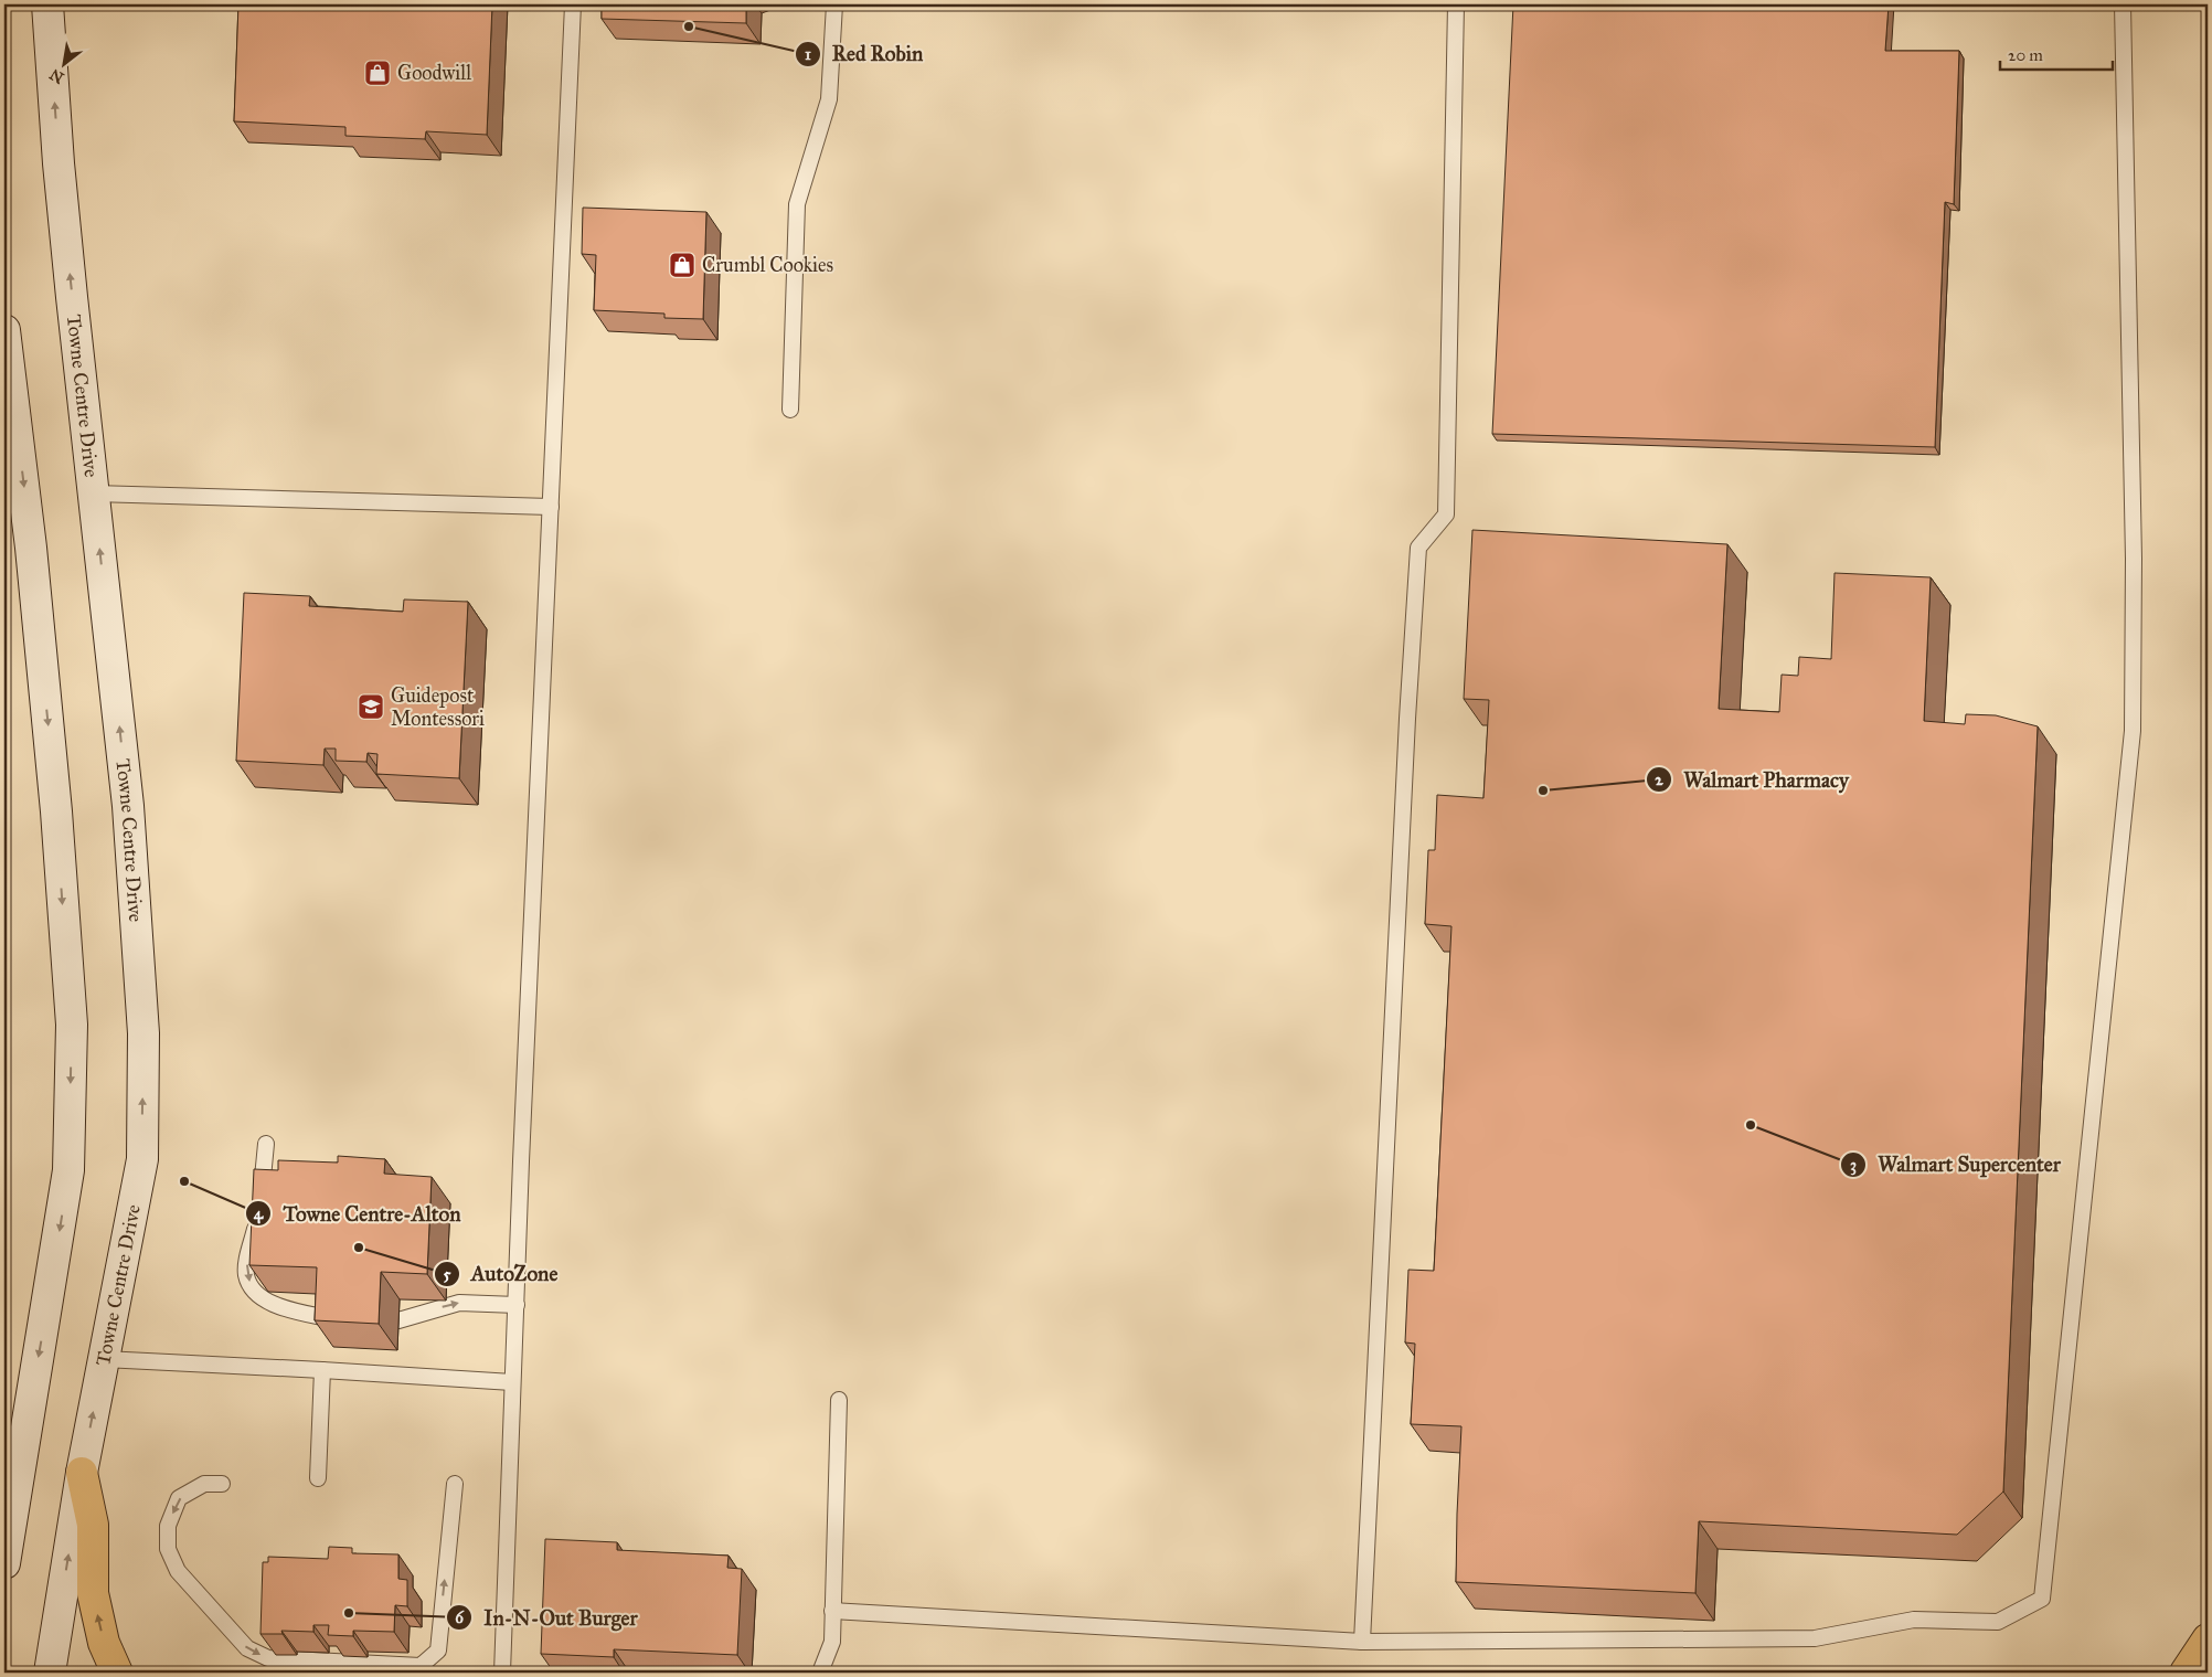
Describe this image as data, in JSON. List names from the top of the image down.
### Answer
{
  "streets": {
    "main road": ["Towne Centre Drive"]
  },
  "places": {
    "other": [
      "Red Robin",
      "Walmart Pharmacy",
      "Walmart Supercenter",
      "Towne Centre-Alton",
      "AutoZone",
      "In-N-Out Burger"
    ],
    "shop": ["Goodwill", "Crumbl Cookies"],
    "school or university": ["Guidepost Montessori"]
  },
  "scale_bar": "20 m",
  "north": "bottom left"
}
